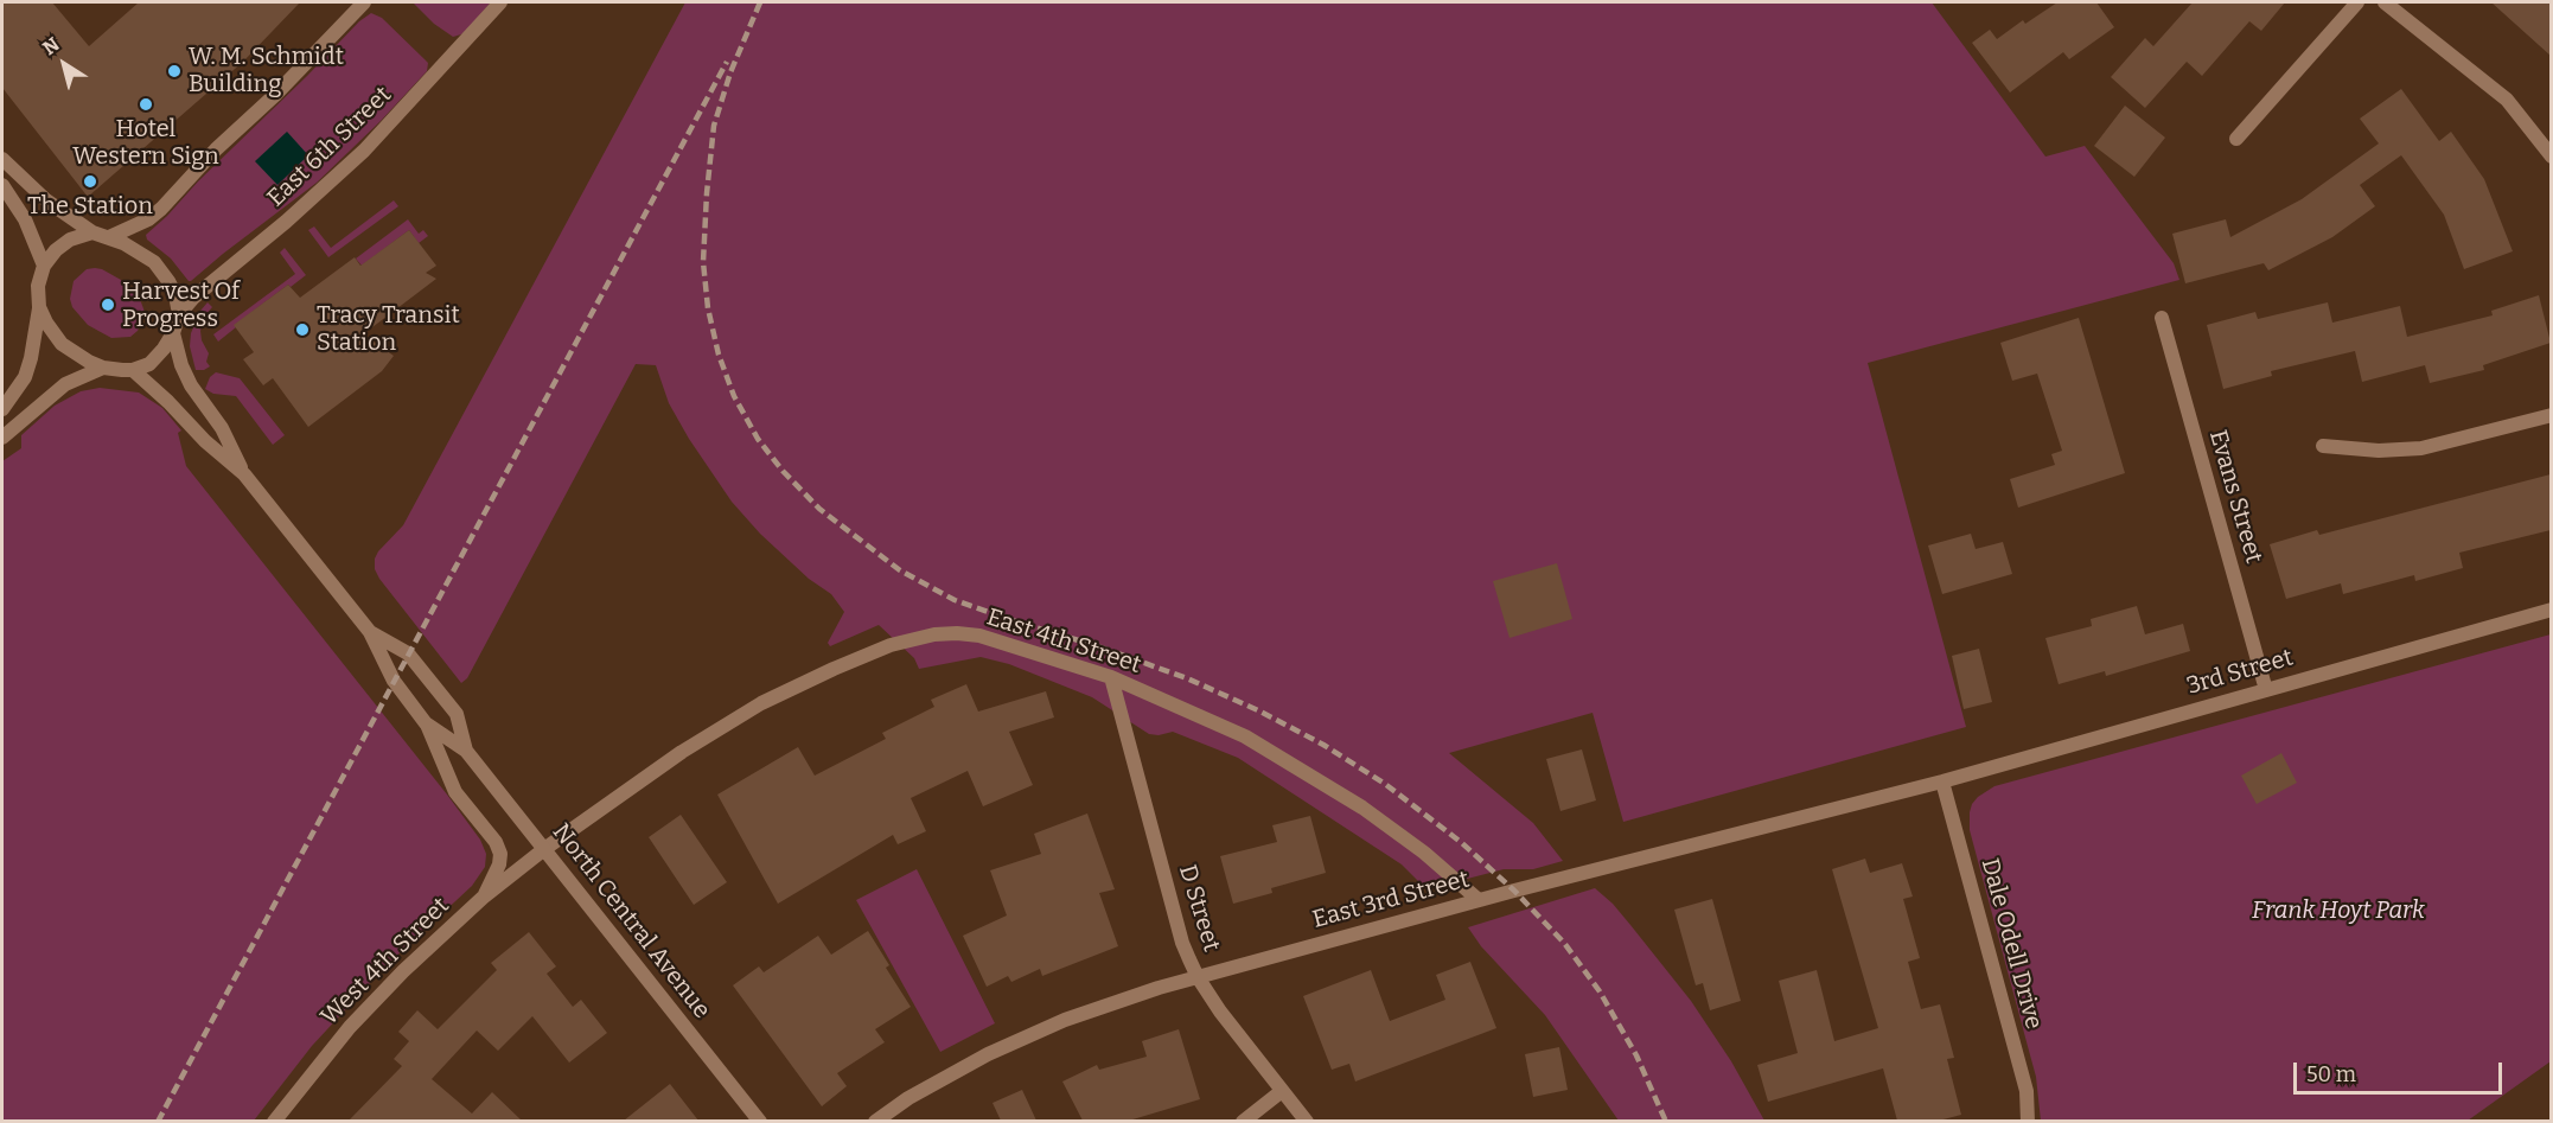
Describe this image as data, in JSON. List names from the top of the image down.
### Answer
{
  "streets": {
    "street": [
      "East 6th Street",
      "Evans Street",
      "East 4th Street",
      "3rd Street",
      "East 3rd Street",
      "D Street",
      "North Central Avenue",
      "Dale Odell Drive",
      "West 4th Street"
    ]
  },
  "crossings": [
    ["East 6th Street", "North Central Avenue"],
    ["Evans Street", "3rd Street"],
    ["East 4th Street", "East 3rd Street"],
    ["East 4th Street", "D Street"],
    ["East 4th Street", "North Central Avenue"],
    ["East 4th Street", "West 4th Street"],
    ["3rd Street", "East 3rd Street"],
    ["3rd Street", "Dale Odell Drive"],
    ["East 3rd Street", "D Street"],
    ["East 3rd Street", "Dale Odell Drive"],
    ["North Central Avenue", "West 4th Street"]
  ],
  "parks": ["Frank Hoyt Park"],
  "places": [
    "W. M. Schmidt Building",
    "Hotel Western Sign",
    "The Station",
    "Harvest Of Progress",
    "Tracy Transit Station"
  ],
  "scale_bar": "50 m",
  "north": "top left"
}
